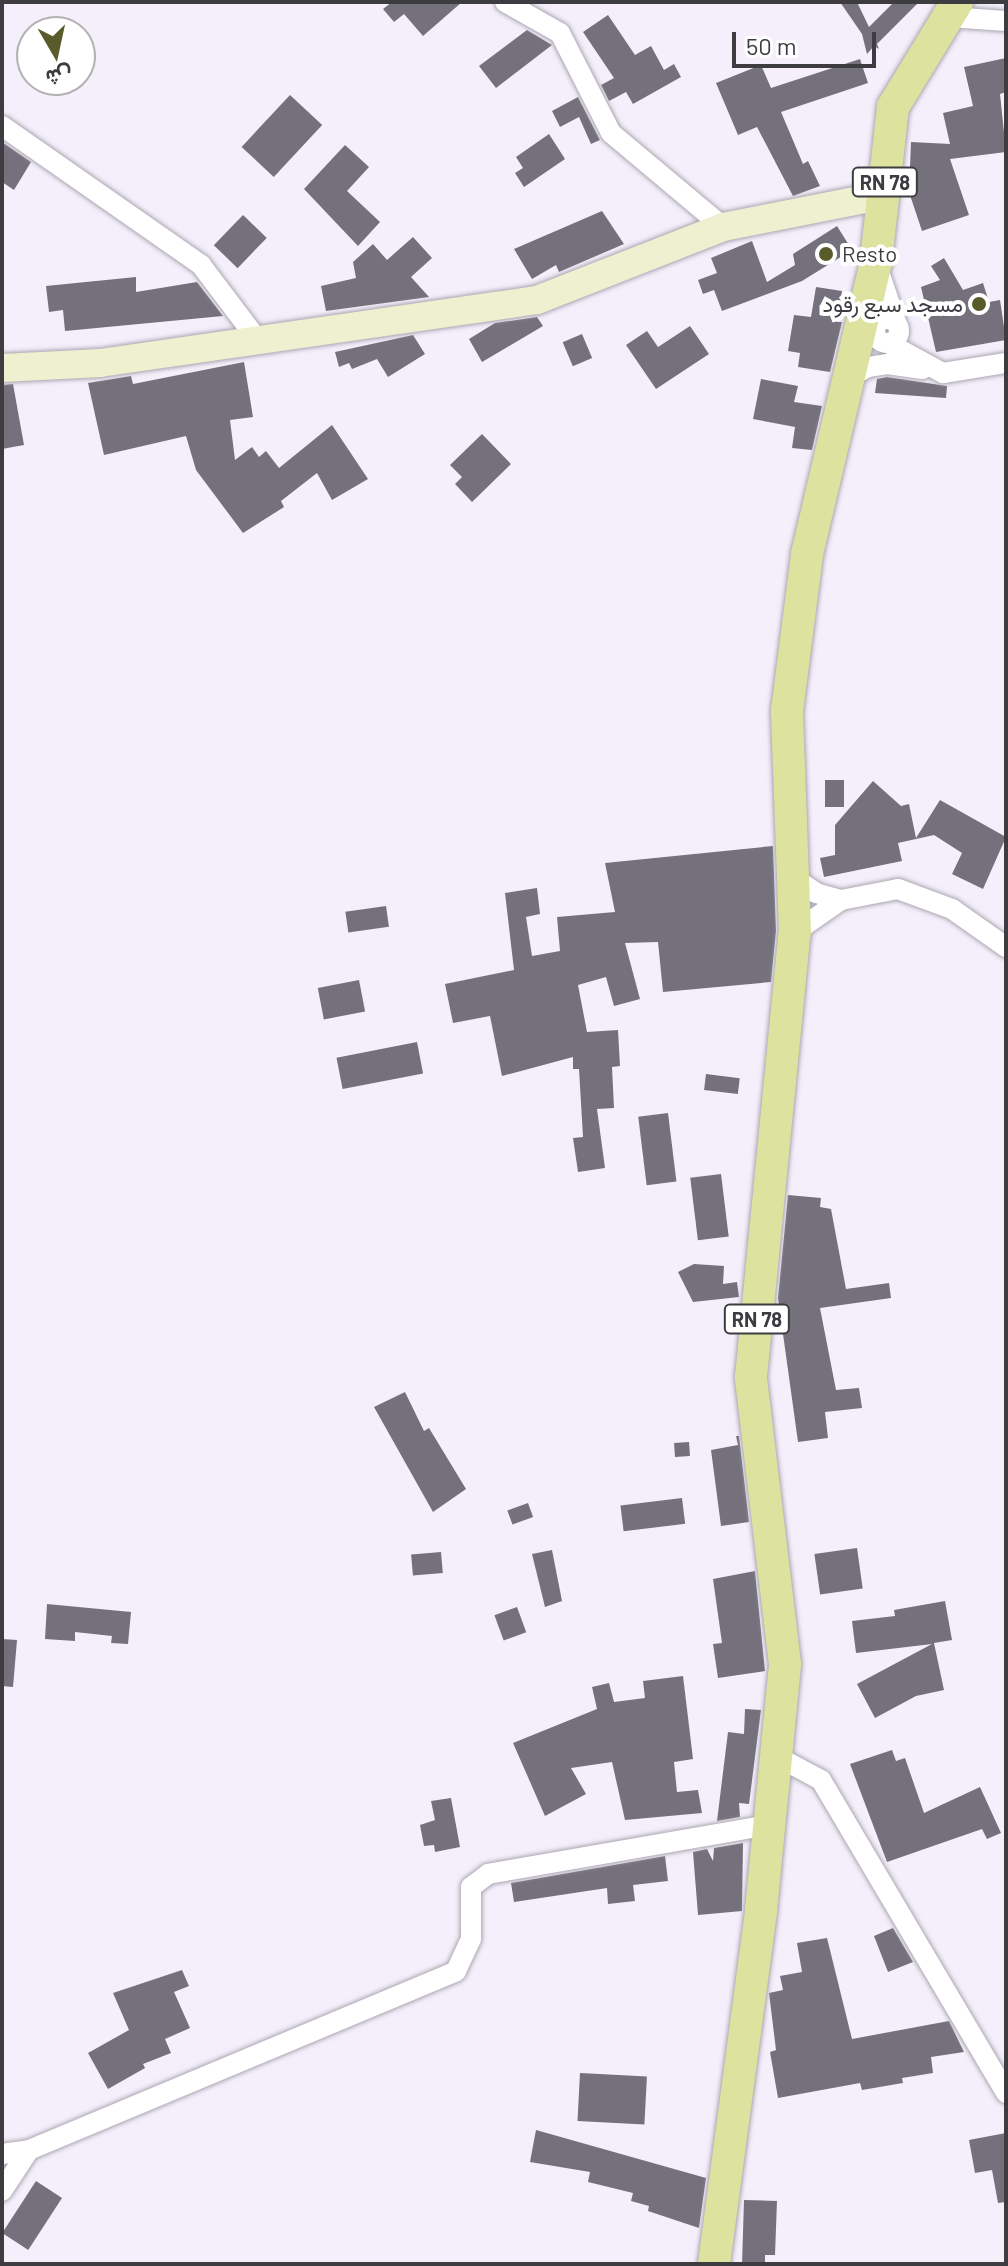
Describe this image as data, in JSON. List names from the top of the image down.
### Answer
{
  "streets": {
    "main road": ["RN 78"]
  },
  "places": ["Resto", "مسجد سبع رقود"],
  "scale_bar": "50 m",
  "north": "bottom"
}
